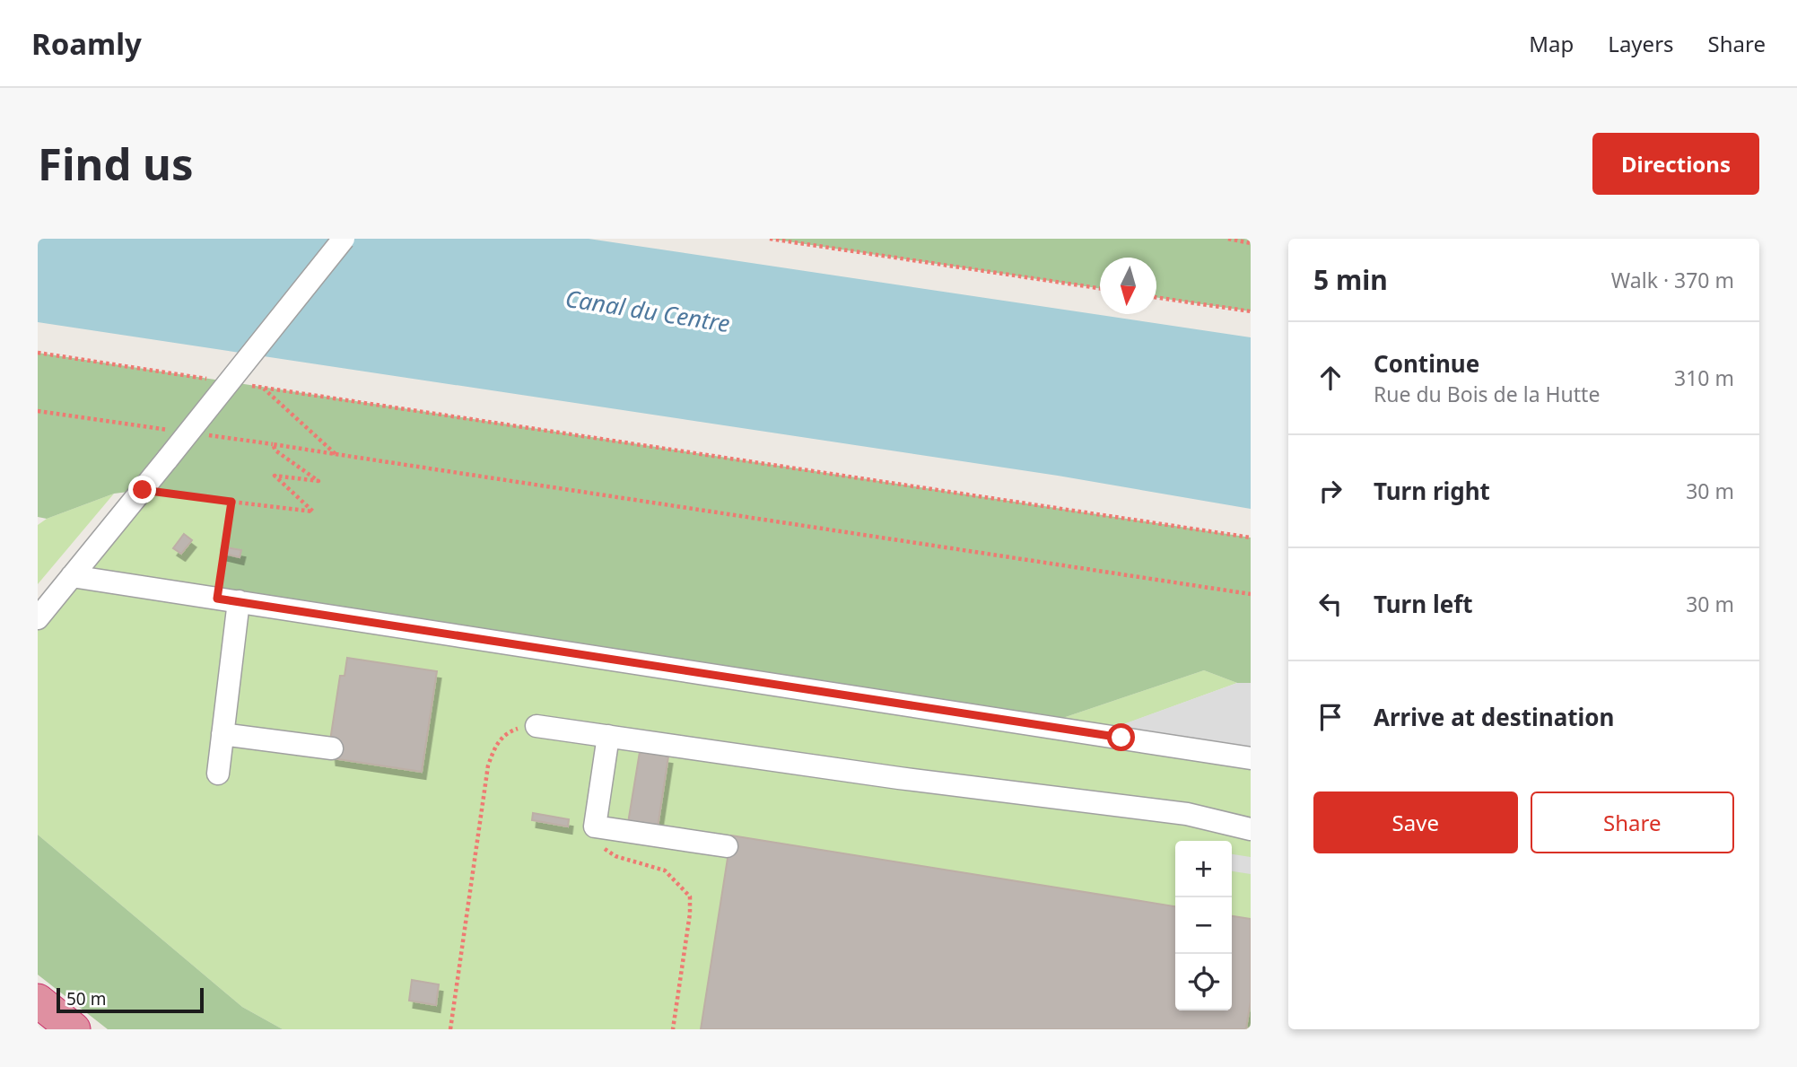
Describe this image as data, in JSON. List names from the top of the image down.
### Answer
{
  "water": ["Canal du Centre"],
  "scale_bar": "50 m",
  "north": "bottom",
  "page": {
    "header": "Roamly",
    "nav": ["Map", "Layers", "Share"],
    "buttons": [
      "Directions",
      ["Save", "Share"]
    ],
    "title": "Find us",
    "heading": ["5 min", "Walk · 370 m"],
    "list": [
      ["Continue", "Rue du Bois de la Hutte", "310 m"],
      ["Turn right", "30 m"],
      ["Turn left", "30 m"],
      "Arrive at destination"
    ],
    "map_buttons": ["+", "−"],
    "scale": "50 m"
  }
}
